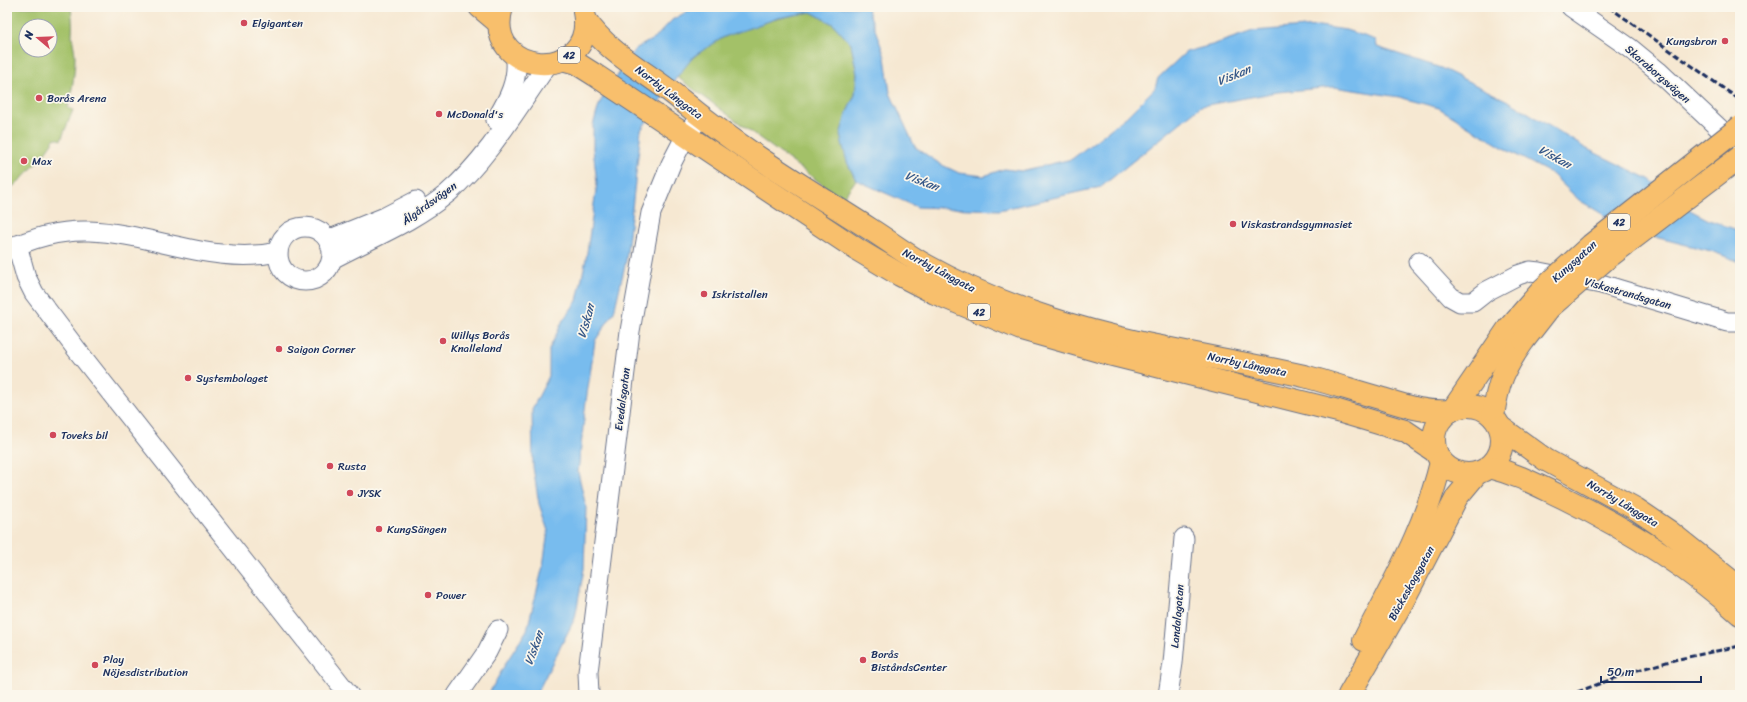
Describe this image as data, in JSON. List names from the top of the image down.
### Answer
{
  "streets": {
    "main road": [
      "42",
      "Norrby Långgata",
      "Kungsgatan",
      "Bäckeskogsgatan"
    ],
    "street": [
      "Skaraborgsvägen",
      "Ålgårdsvägen",
      "Viskastrandsgatan",
      "Evedalsgatan",
      "Landalagatan"
    ]
  },
  "crossings": [
    ["42", "Norrby Långgata"],
    ["42", "Ålgårdsvägen"],
    ["42", "Kungsgatan"],
    ["42", "Bäckeskogsgatan"],
    ["Norrby Långgata", "Ålgårdsvägen"],
    ["Norrby Långgata", "Kungsgatan"],
    ["Norrby Långgata", "Evedalsgatan"],
    ["Norrby Långgata", "Bäckeskogsgatan"],
    ["Kungsgatan", "Bäckeskogsgatan"]
  ],
  "water": ["Viskan"],
  "places": [
    "Elgiganten",
    "Kungsbron",
    "Borås Arena",
    "McDonald's",
    "Max",
    "Viskastrandsgymnasiet",
    "Iskristallen",
    "Willys Borås Knalleland",
    "Saigon Corner",
    "Systembolaget",
    "Toveks bil",
    "Rusta",
    "JYSK",
    "KungSängen",
    "Power",
    "Borås BiståndsCenter",
    "Play Nöjesdistribution"
  ],
  "scale_bar": "50 m",
  "north": "left"
}
